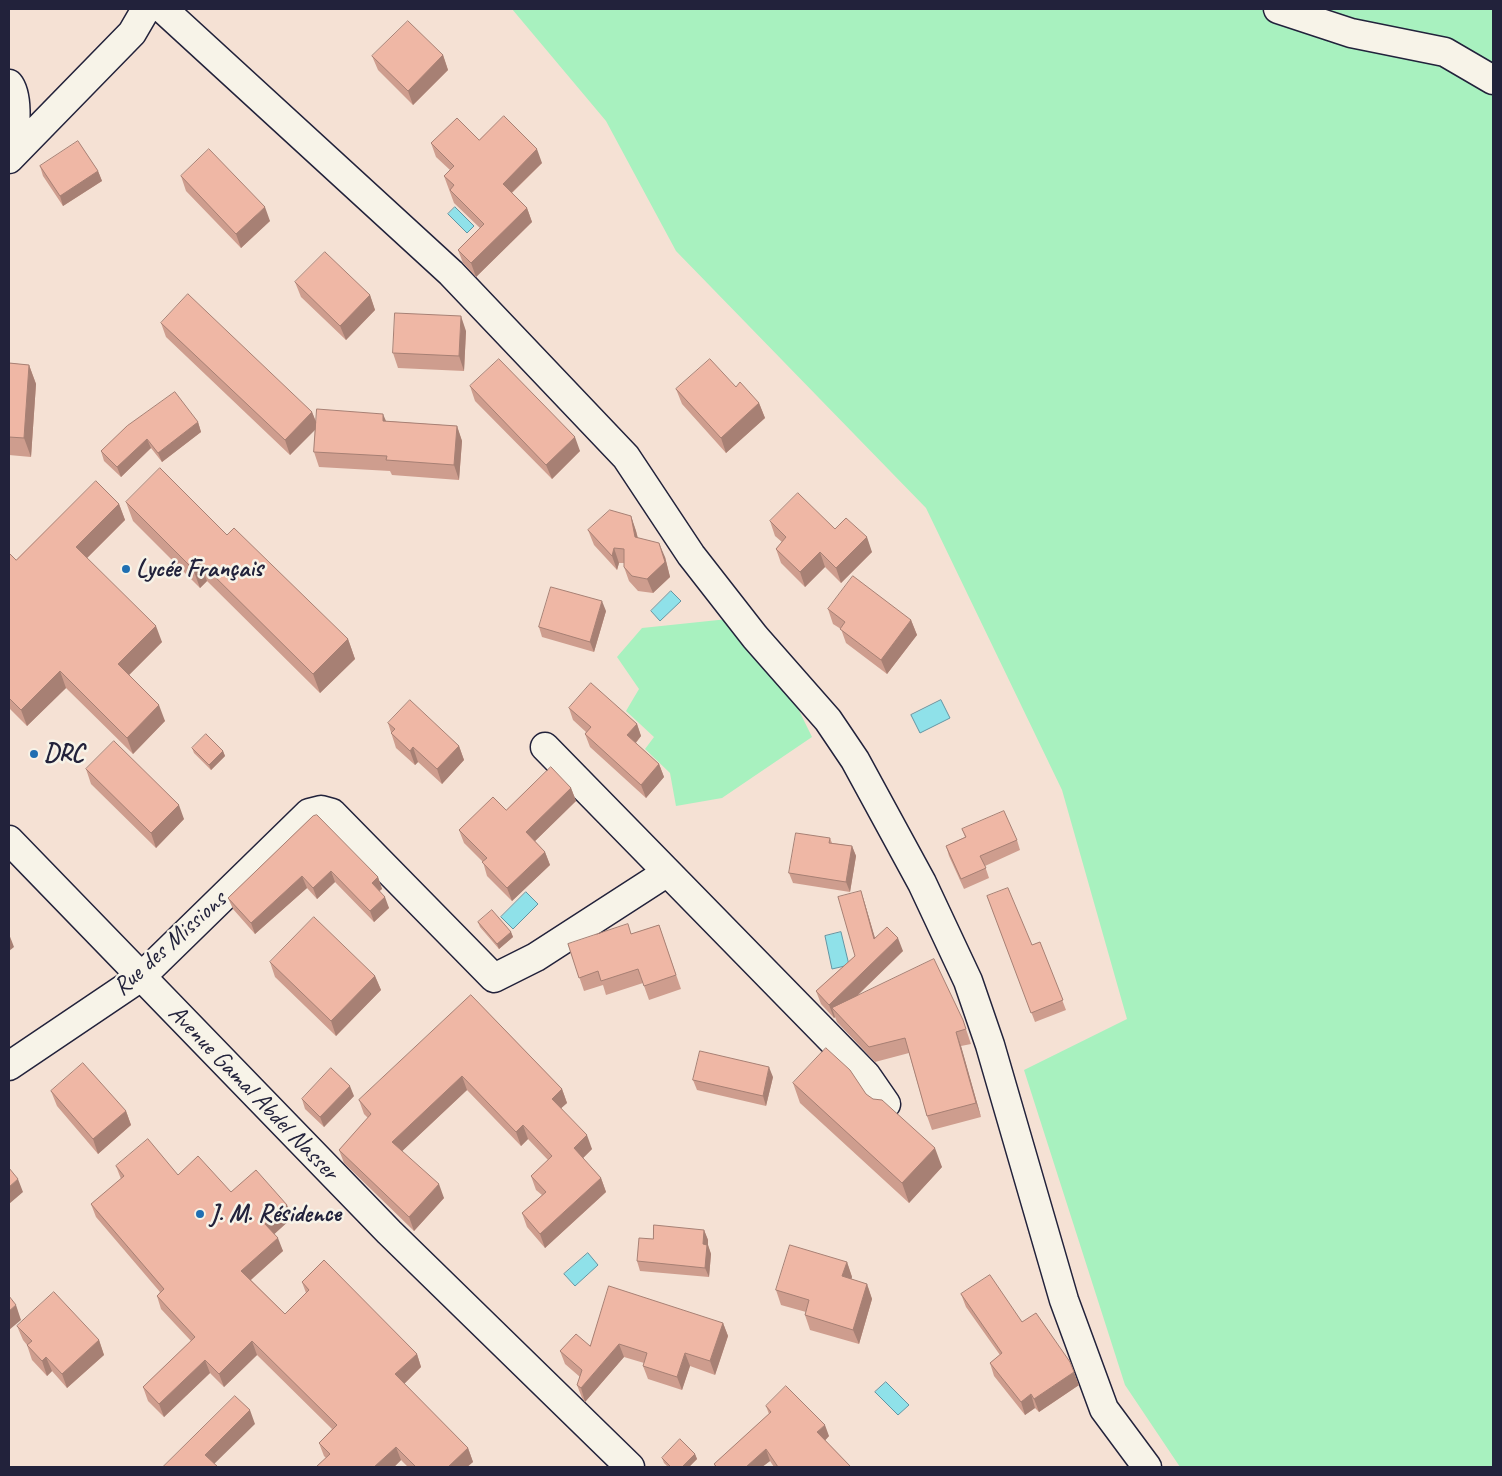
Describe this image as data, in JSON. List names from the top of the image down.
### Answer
{
  "streets": {
    "street": ["Rue des Missions", "Avenue Gamal Abdel Nasser"]
  },
  "crossings": [
    ["Rue des Missions", "Avenue Gamal Abdel Nasser"]
  ],
  "places": ["Lycée Français", "DRC", "J. M. Résidence"]
}
